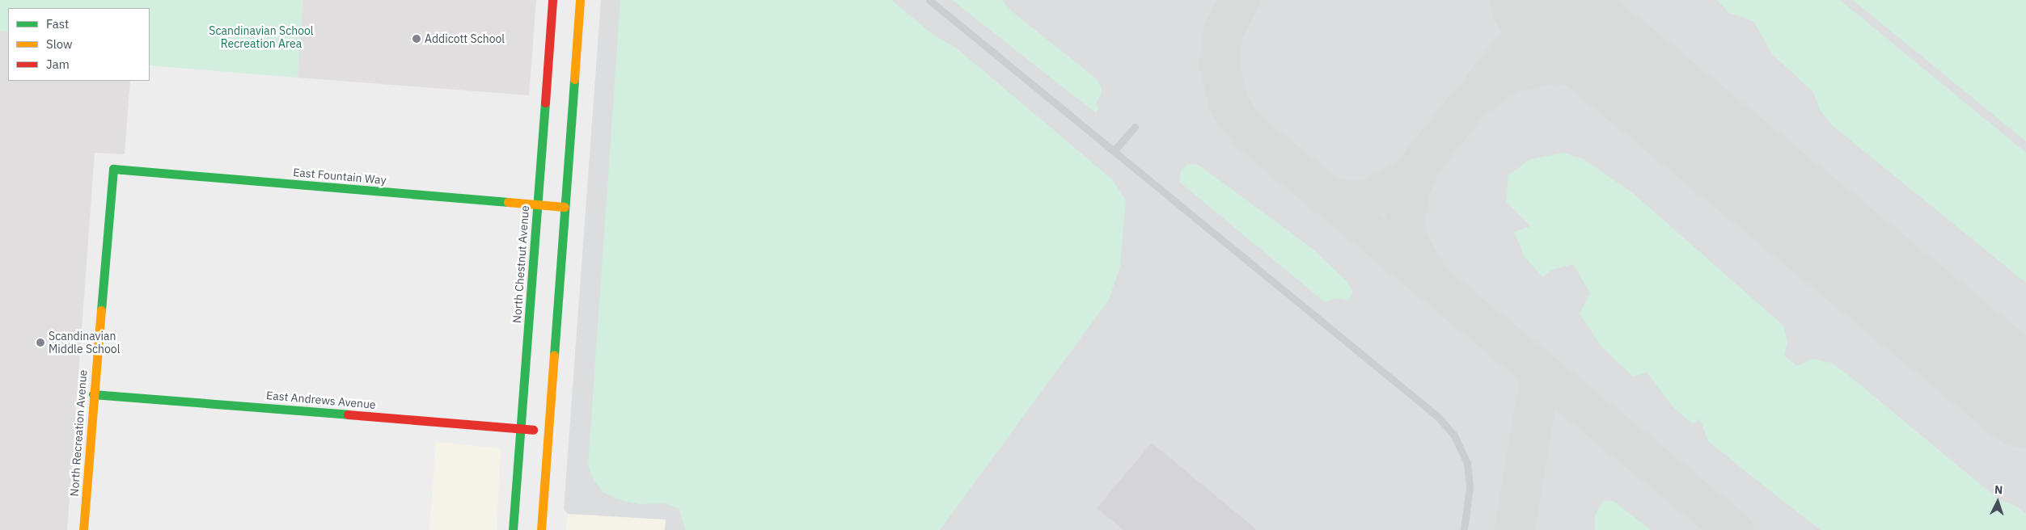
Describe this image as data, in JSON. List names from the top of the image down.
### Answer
{
  "streets": {
    "street": [
      "East Fountain Way",
      "North Chestnut Avenue",
      "East Andrews Avenue",
      "North Recreation Avenue"
    ]
  },
  "crossings": [
    ["East Fountain Way", "North Chestnut Avenue"],
    ["East Fountain Way", "North Recreation Avenue"],
    ["North Chestnut Avenue", "East Andrews Avenue"],
    ["East Andrews Avenue", "North Recreation Avenue"]
  ],
  "parks": ["Scandinavian School Recreation Area"],
  "places": ["Addicott School", "Scandinavian Middle School"],
  "legend": ["Fast", "Slow", "Jam"],
  "north": "top"
}
